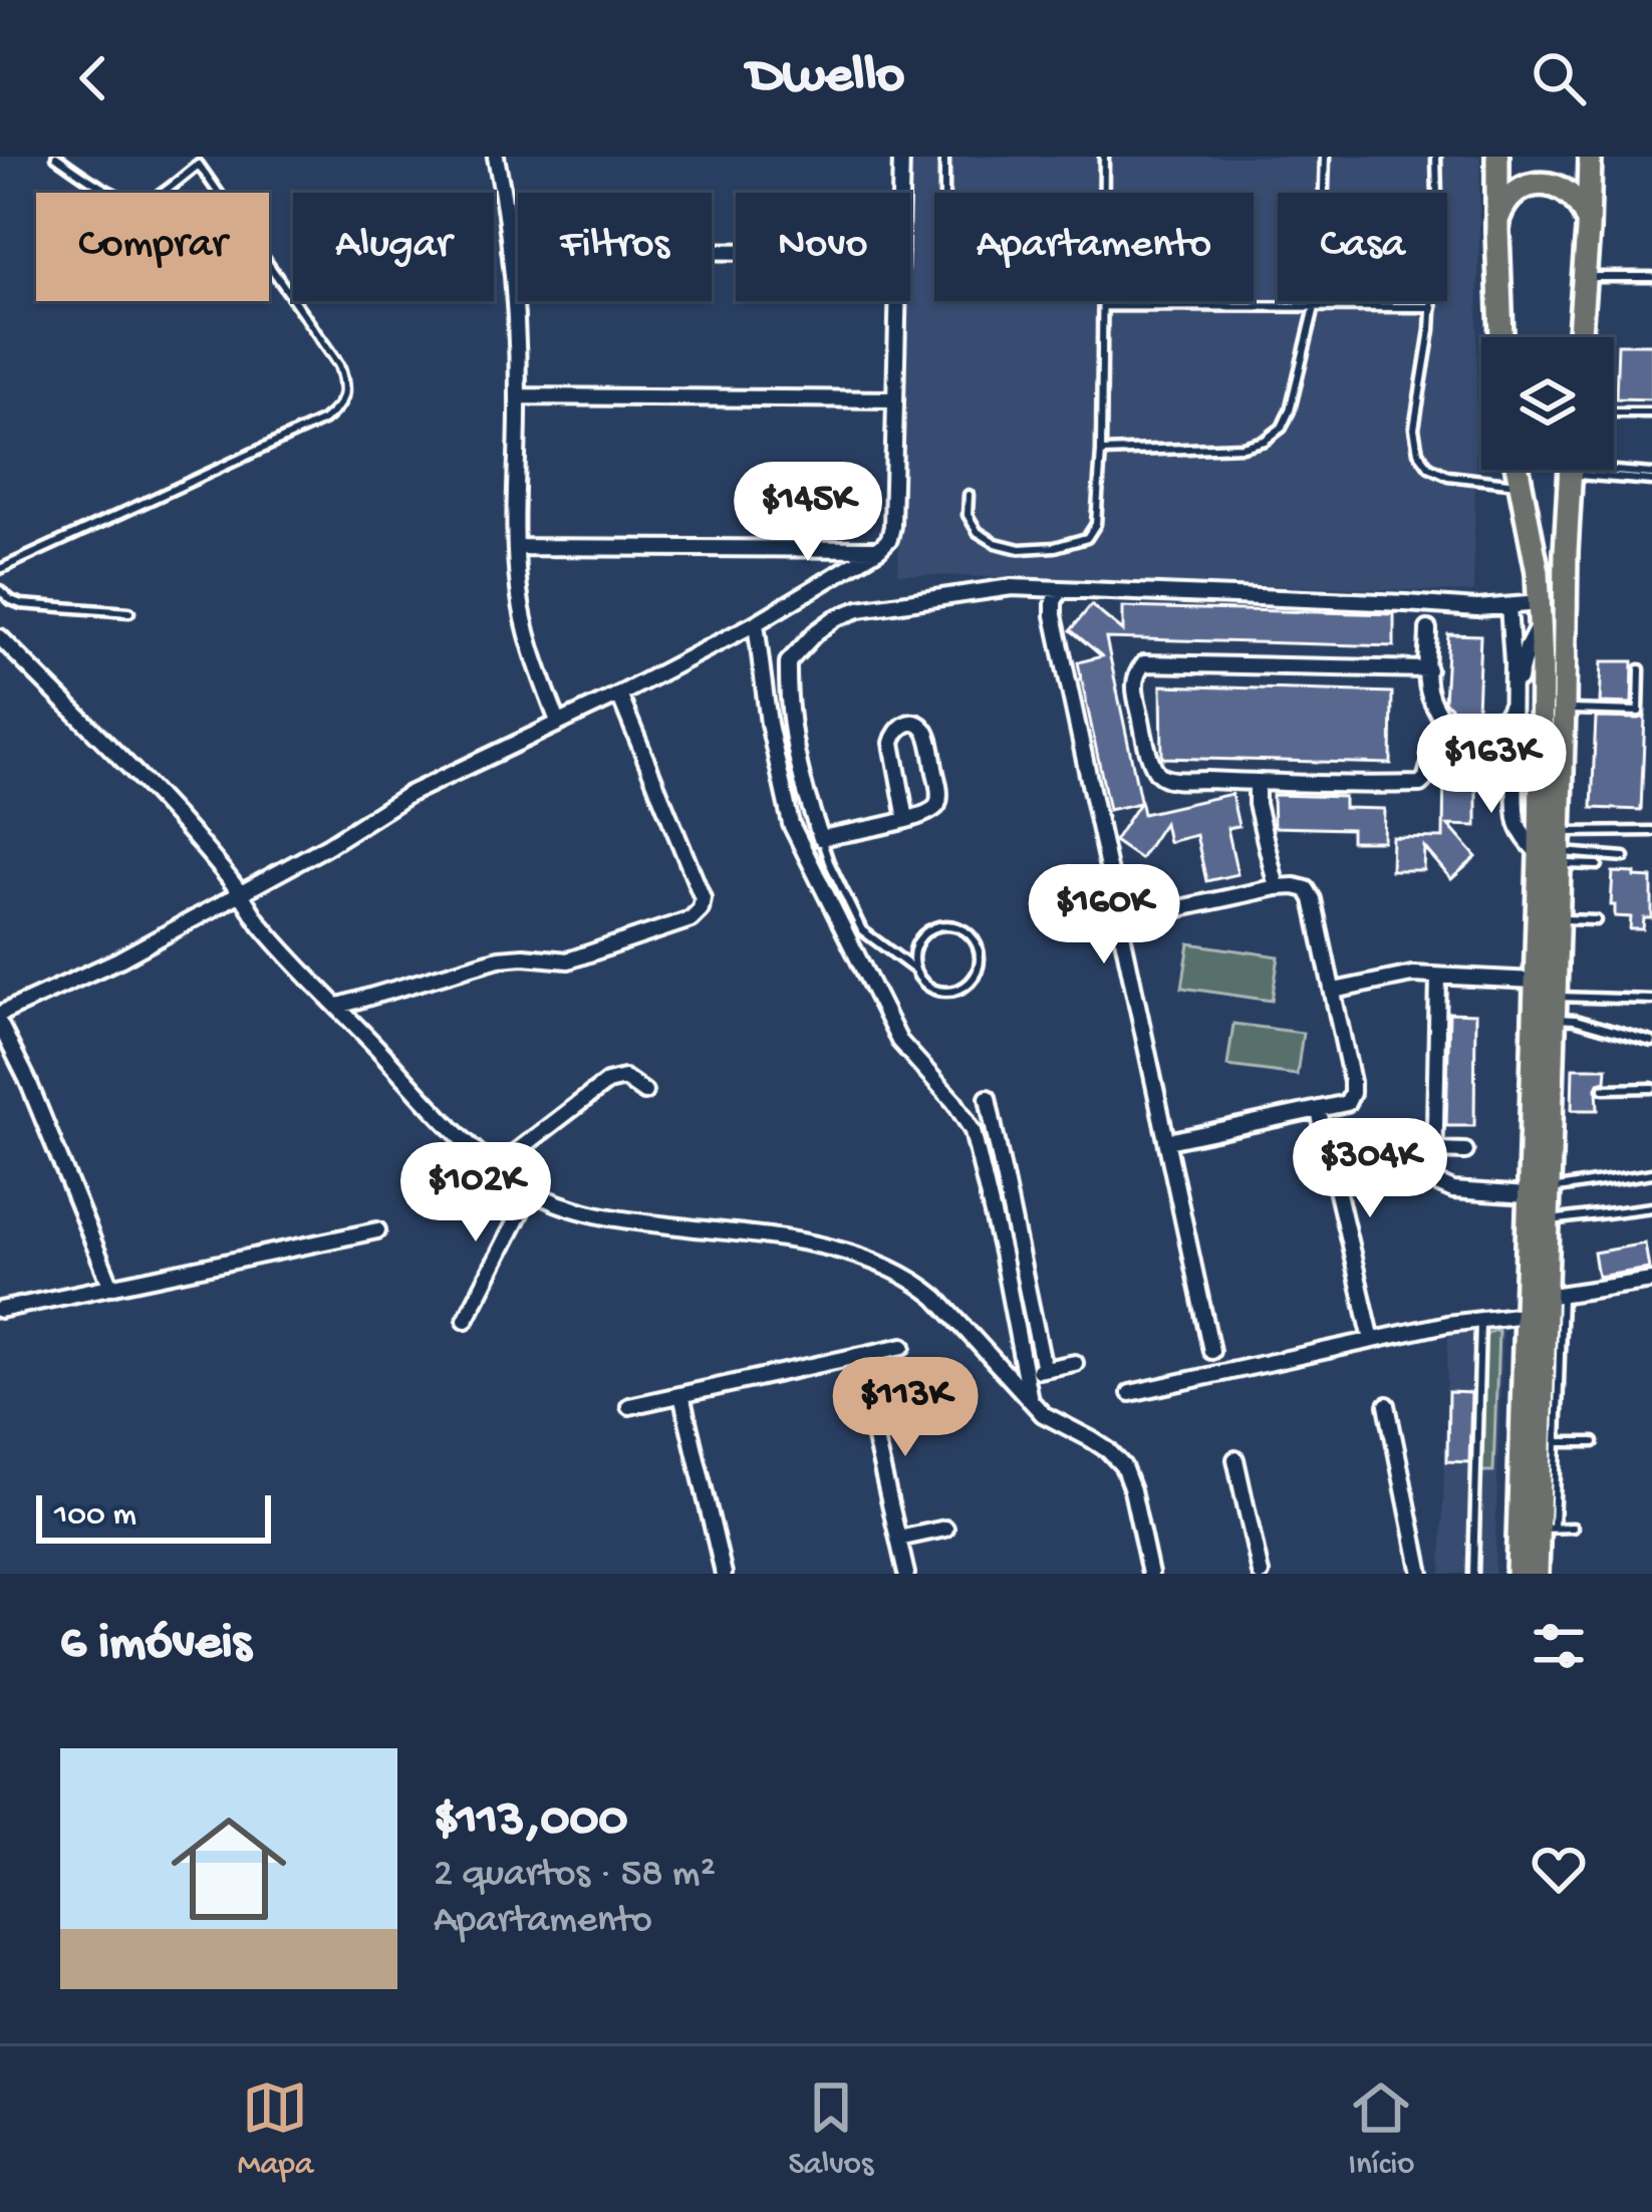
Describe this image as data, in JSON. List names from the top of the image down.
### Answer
{
  "scale_bar": "100 m",
  "page": {
    "header": "Dwello",
    "chip": [
      "Comprar",
      "Alugar",
      "Filtros",
      "Novo",
      "Apartamento",
      "Casa"
    ],
    "price": [
      "$145K",
      "$163K",
      "$160K",
      "$304K",
      "$102K",
      "$113K"
    ],
    "scale": "100 m",
    "heading": "6 imóveis",
    "list": [
      {
        "name": "$113,000",
        "note": "2 quartos · 58 m² · Apartamento"
      }
    ],
    "tabs": ["Mapa", "Salvos", "Início"]
  }
}
